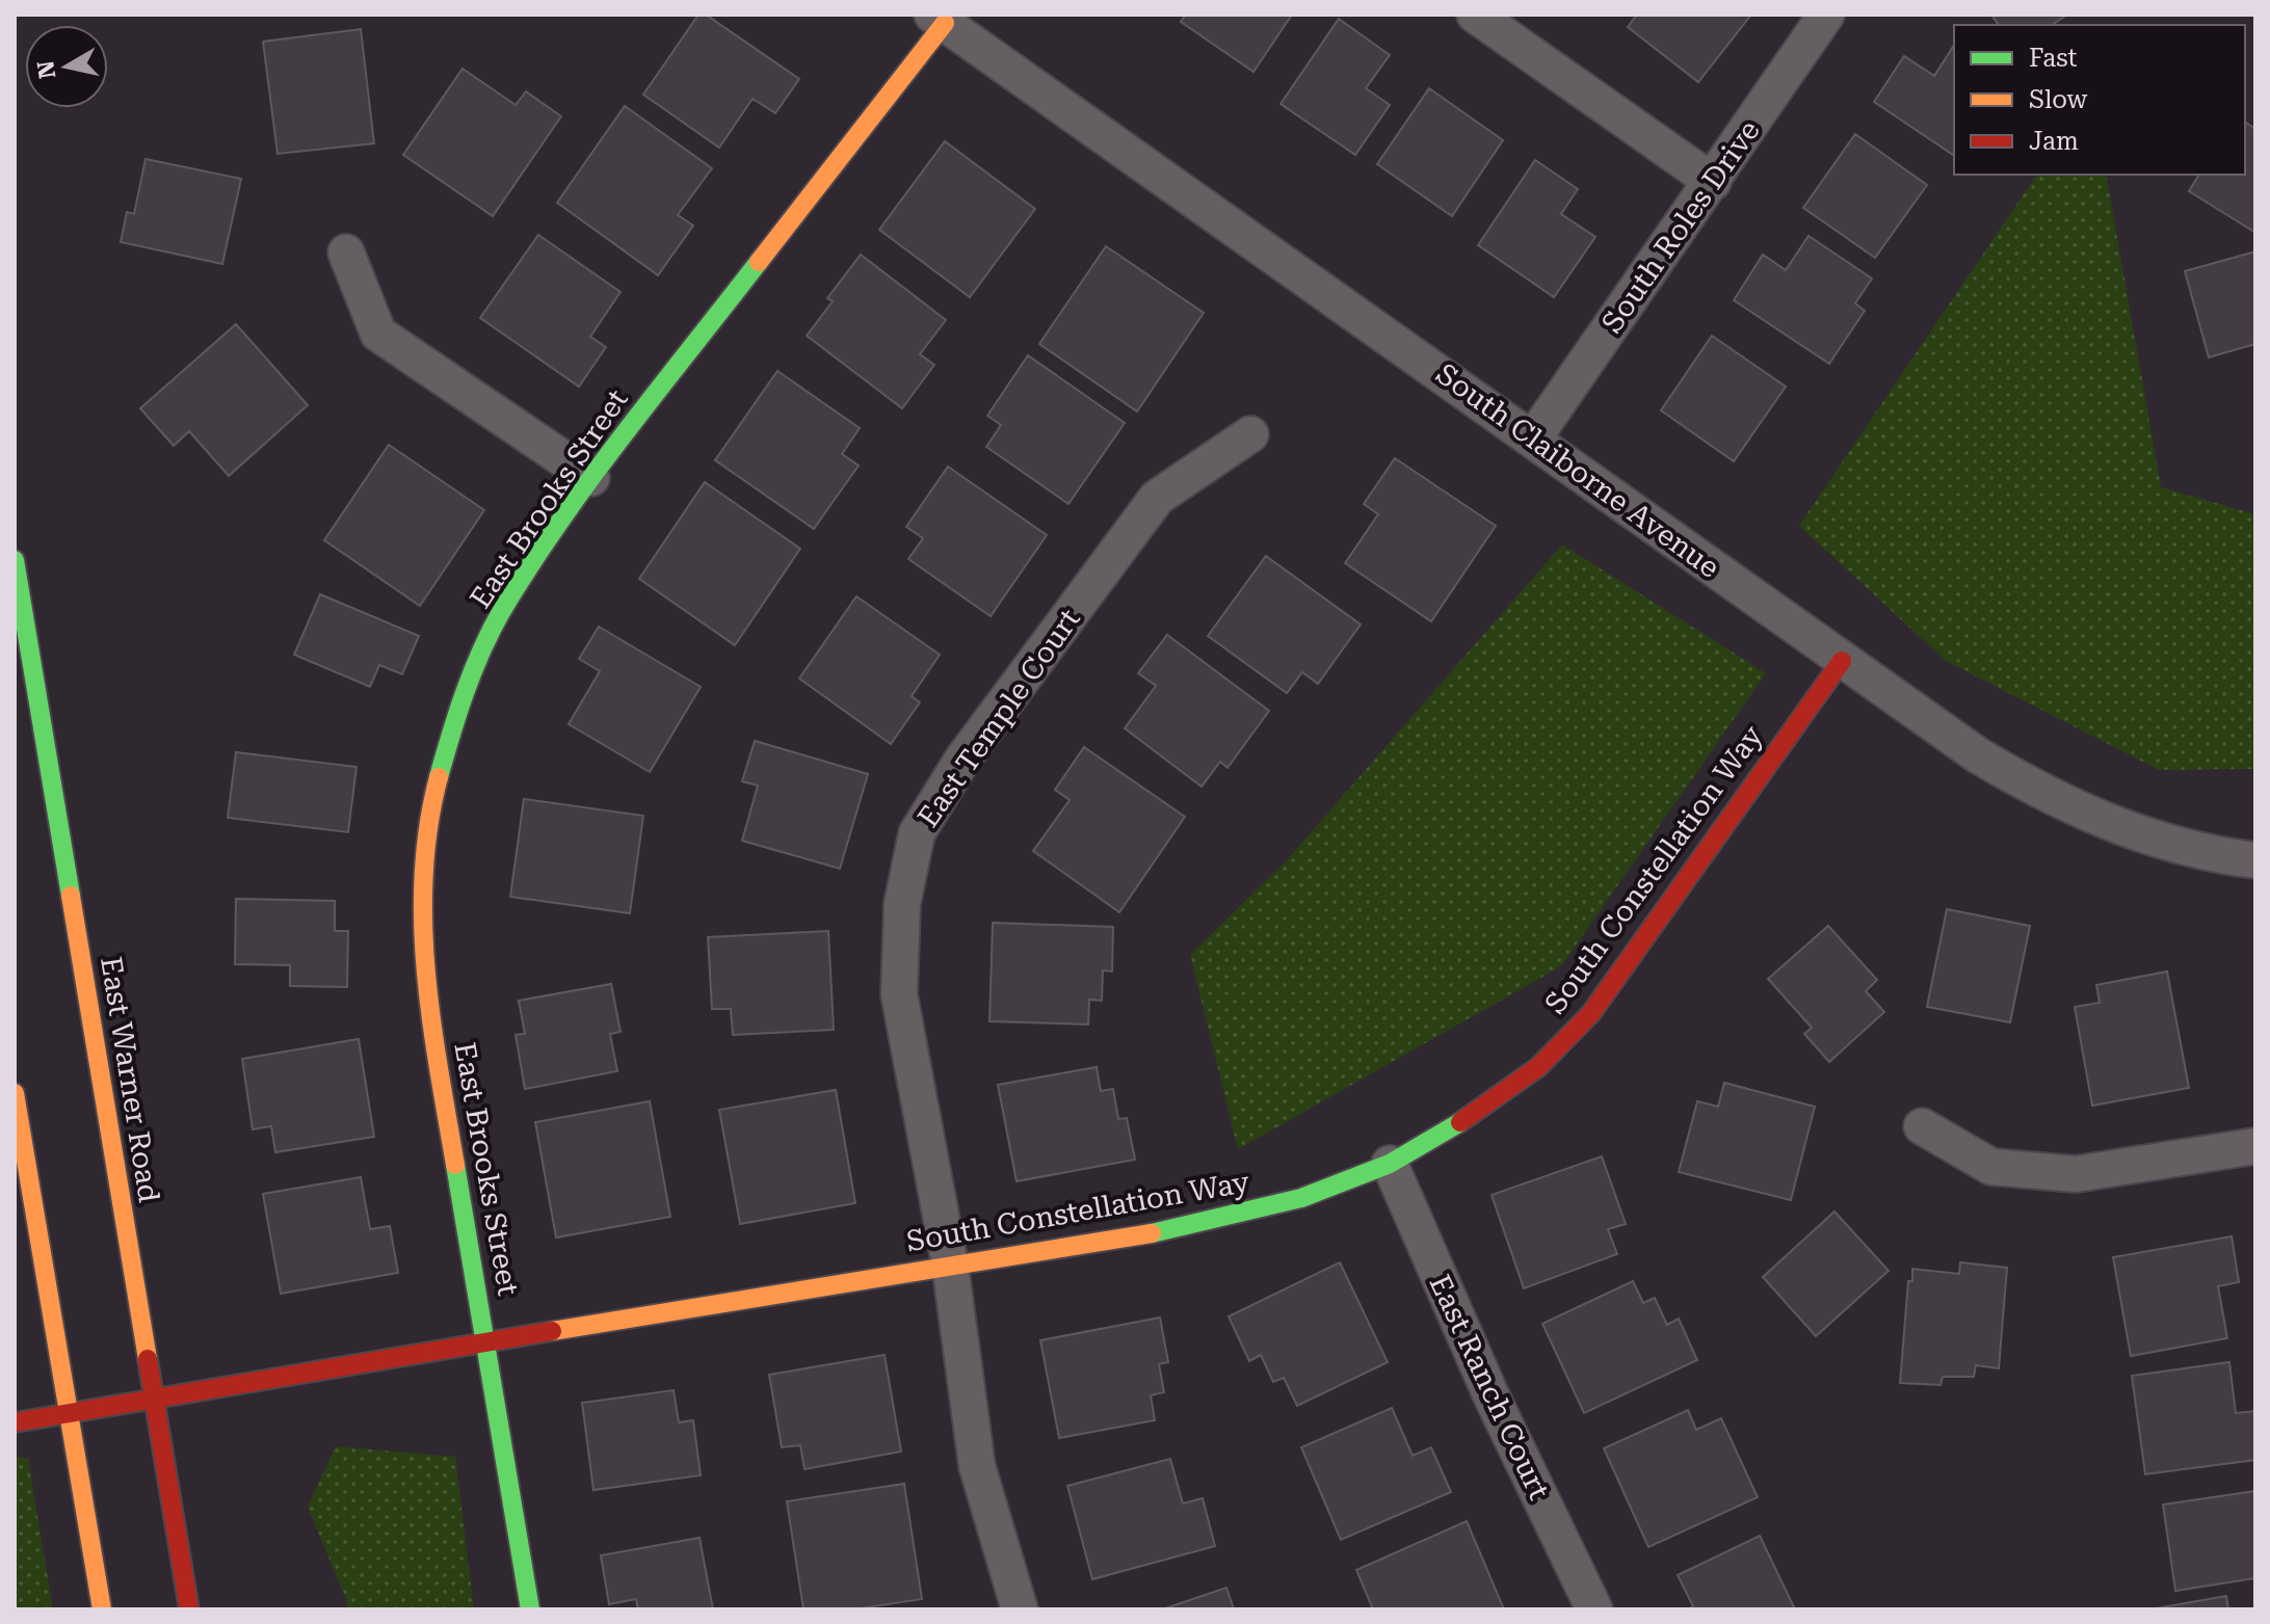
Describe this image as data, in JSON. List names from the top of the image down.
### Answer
{
  "streets": {
    "street": [
      "South Roles Drive",
      "South Claiborne Avenue",
      "East Brooks Street",
      "East Temple Court",
      "South Constellation Way",
      "East Warner Road",
      "East Ranch Court"
    ]
  },
  "crossings": [
    ["South Roles Drive", "South Claiborne Avenue"],
    ["South Claiborne Avenue", "East Brooks Street"],
    ["South Claiborne Avenue", "South Constellation Way"],
    ["East Brooks Street", "South Constellation Way"],
    ["East Temple Court", "South Constellation Way"],
    ["South Constellation Way", "East Warner Road"],
    ["South Constellation Way", "East Ranch Court"]
  ],
  "legend": ["Fast", "Slow", "Jam"],
  "north": "left"
}
